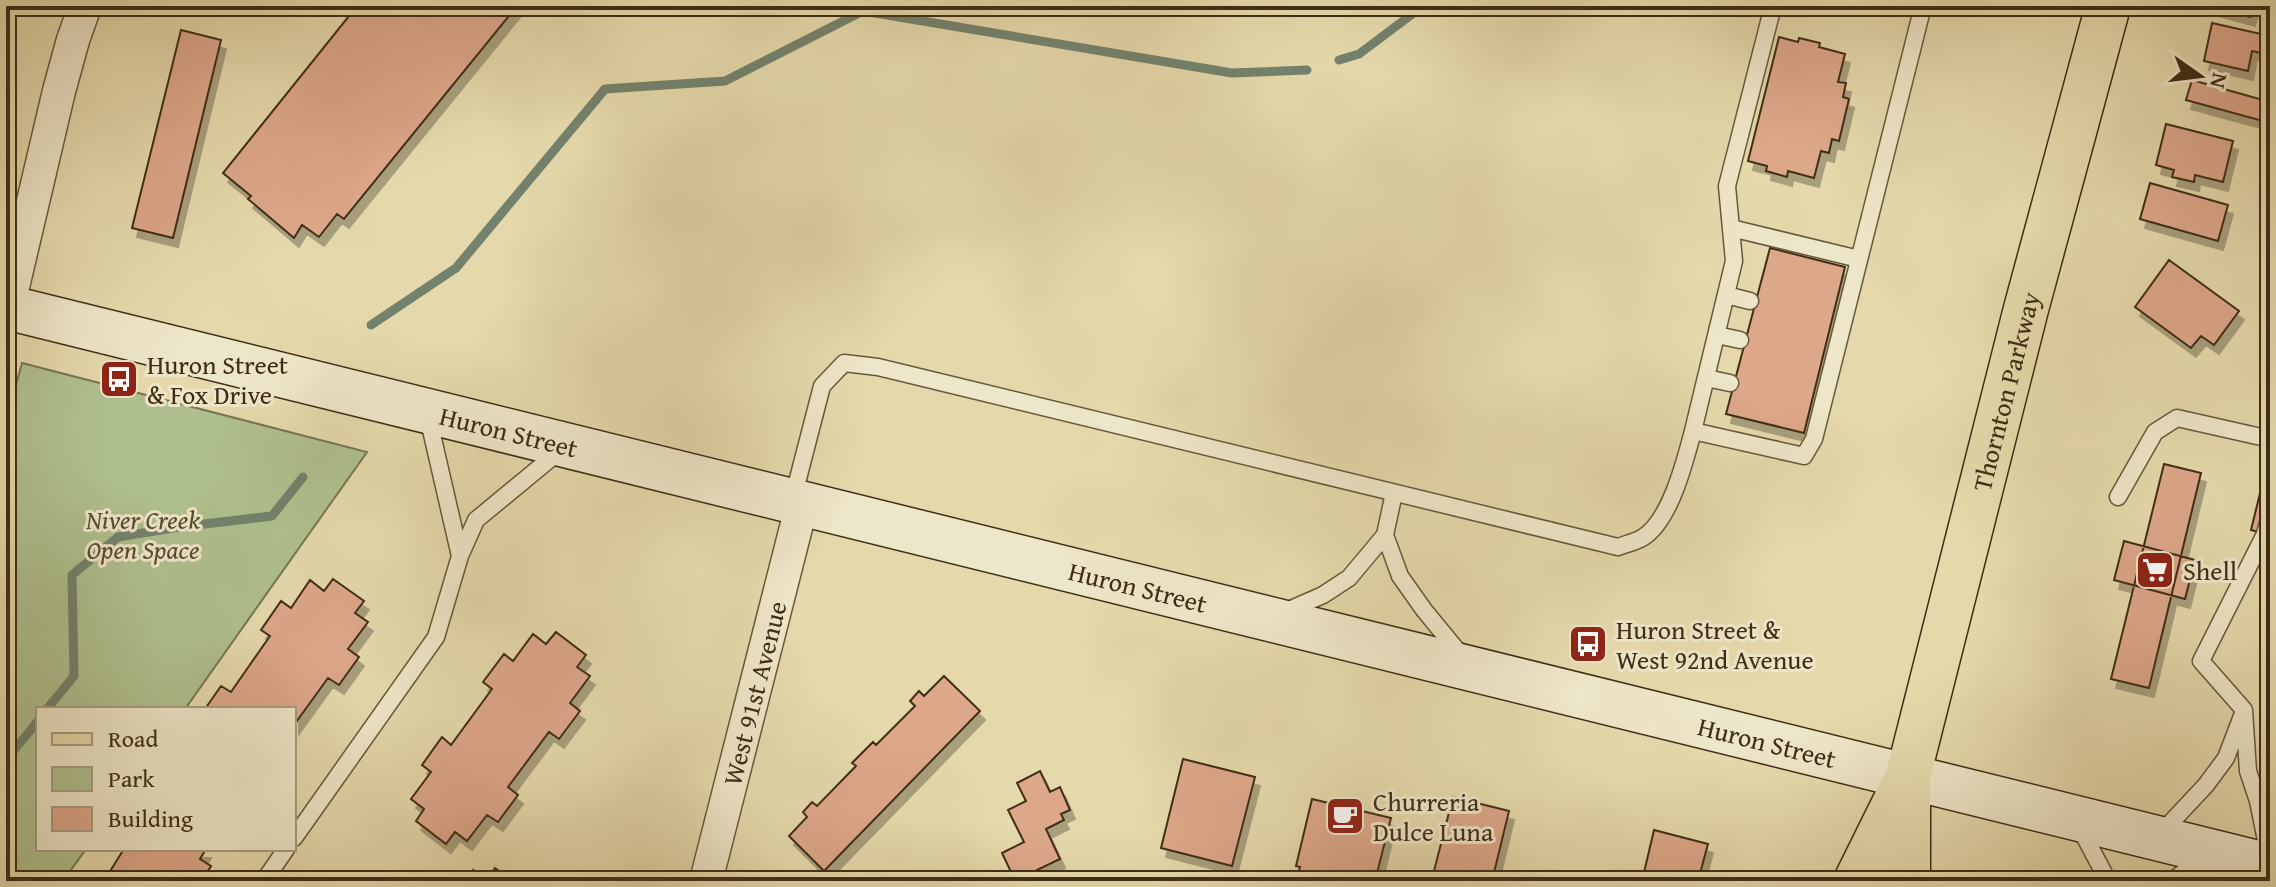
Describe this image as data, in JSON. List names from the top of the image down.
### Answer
{
  "streets": {
    "main road": ["Thornton Parkway", "Huron Street"],
    "street": ["West 91st Avenue"]
  },
  "crossings": [
    ["Thornton Parkway", "Huron Street"],
    ["Huron Street", "West 91st Avenue"]
  ],
  "parks": ["Niver Creek Open Space"],
  "places": {
    "bus stop": ["Huron Street & Fox Drive", "Huron Street & West 92nd Avenue"],
    "supermarket": ["Shell"],
    "cafe": ["Churreria Dulce Luna"]
  },
  "legend": ["Road", "Park", "Building"],
  "north": "right"
}
